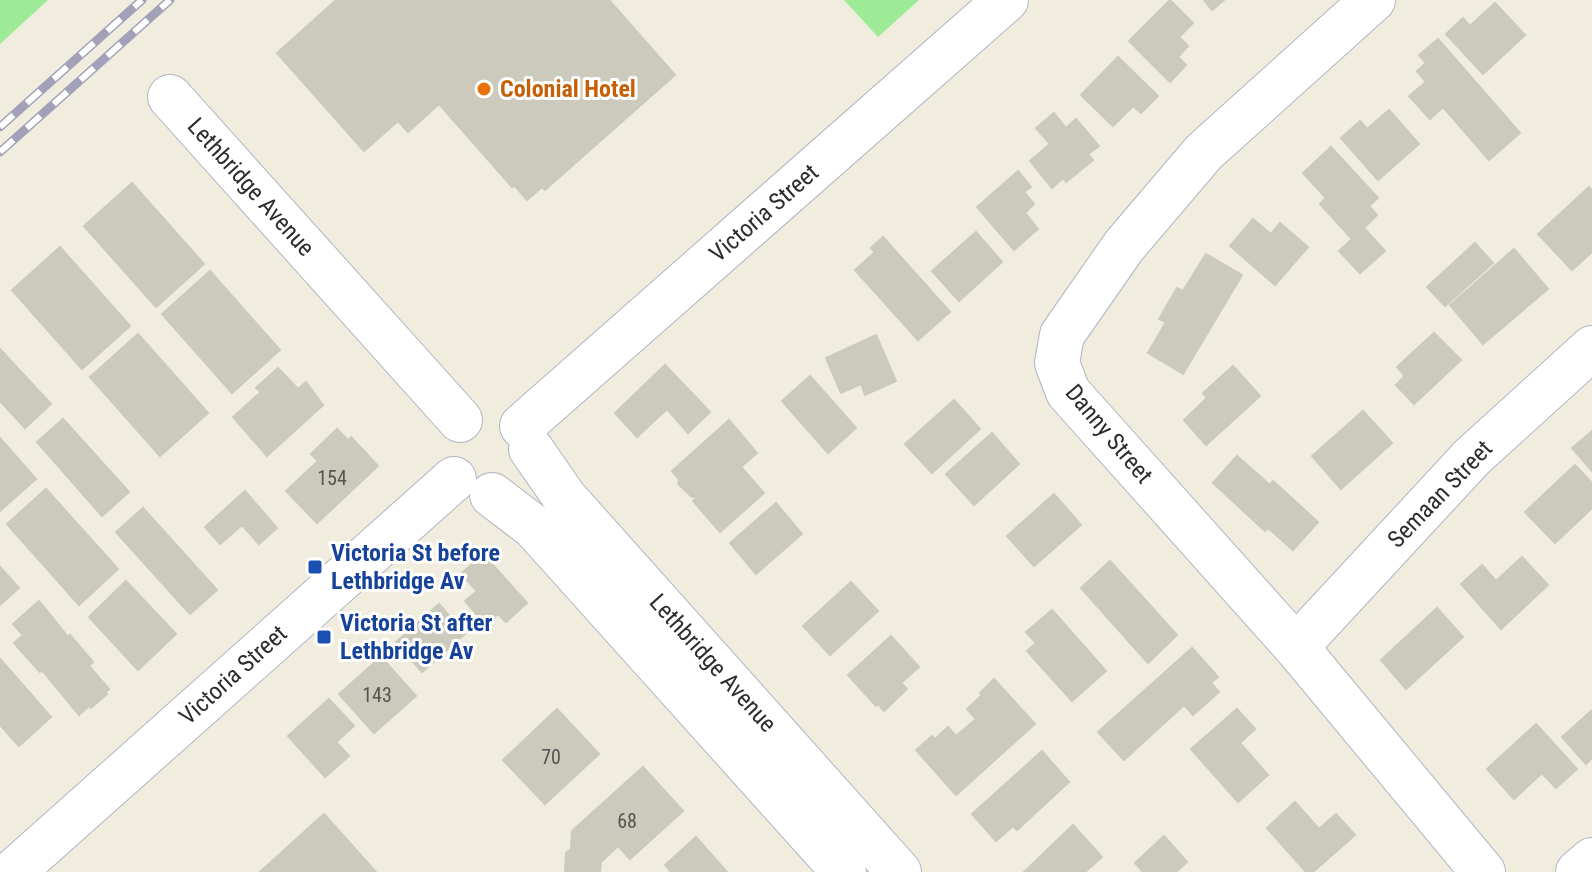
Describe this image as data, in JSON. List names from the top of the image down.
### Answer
{
  "streets": {
    "street": [
      "Lethbridge Avenue",
      "Victoria Street",
      "Danny Street",
      "Semaan Street"
    ]
  },
  "crossings": [
    ["Lethbridge Avenue", "Victoria Street"],
    ["Danny Street", "Semaan Street"]
  ],
  "places": {
    "other": ["Colonial Hotel"],
    "transit": ["Victoria St before Lethbridge Av", "Victoria St after Lethbridge Av"]
  },
  "house_numbers": [
    "154",
    "143",
    "70",
    "68"
  ]
}
